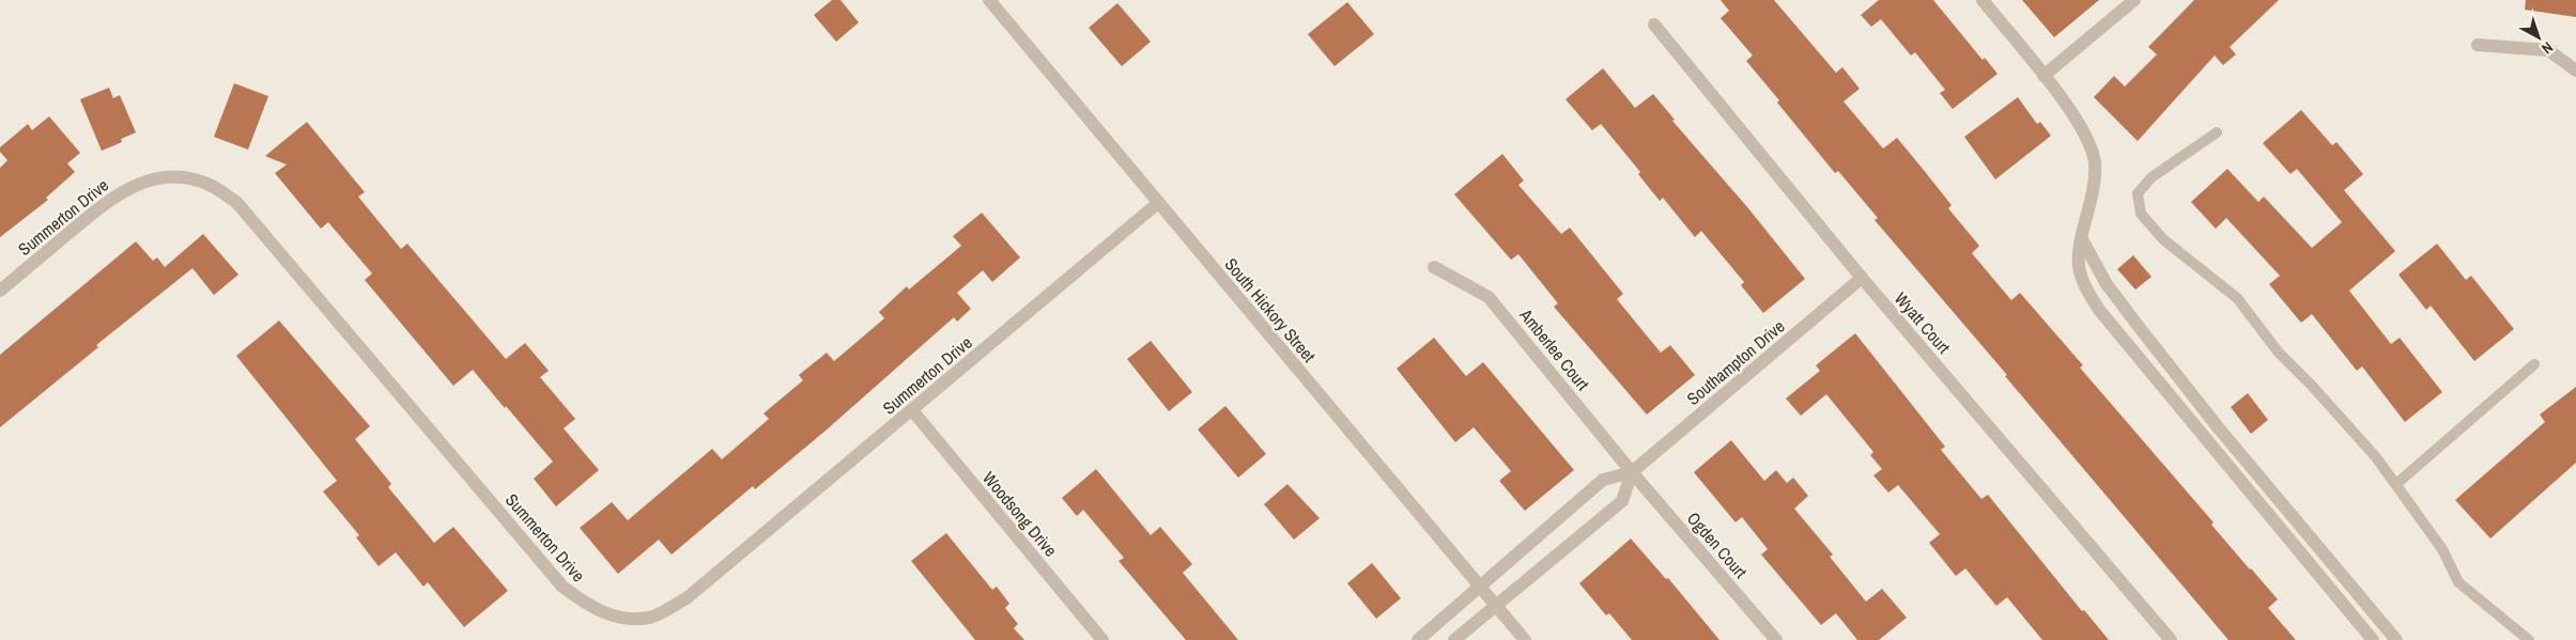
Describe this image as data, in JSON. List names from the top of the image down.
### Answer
{
  "streets": {
    "street": [
      "Summerton Drive",
      "South Hickory Street",
      "Wyatt Court",
      "Amberlee Court",
      "Southampton Drive",
      "Woodsong Drive",
      "Ogden Court"
    ]
  },
  "crossings": [
    ["Summerton Drive", "South Hickory Street"],
    ["Summerton Drive", "Woodsong Drive"],
    ["South Hickory Street", "Southampton Drive"],
    ["Wyatt Court", "Southampton Drive"],
    ["Amberlee Court", "Southampton Drive"],
    ["Amberlee Court", "Ogden Court"],
    ["Southampton Drive", "Ogden Court"]
  ],
  "north": "bottom right"
}
